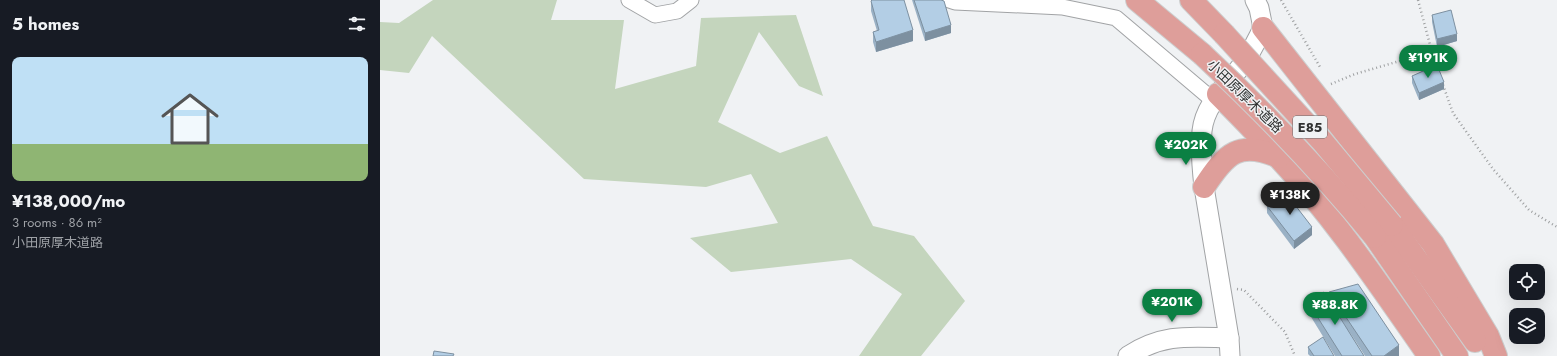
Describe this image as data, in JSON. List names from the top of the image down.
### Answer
{
  "streets": {
    "highway": ["小田原厚木道路", "E85"]
  },
  "page": {
    "heading": "5 homes",
    "price": [
      "¥191K",
      "¥202K",
      "¥138K",
      "¥201K",
      "¥88.8K"
    ],
    "list": [
      {
        "name": "¥138,000/mo",
        "note": "3 rooms · 86 m² · 小田原厚木道路"
      }
    ]
  }
}
